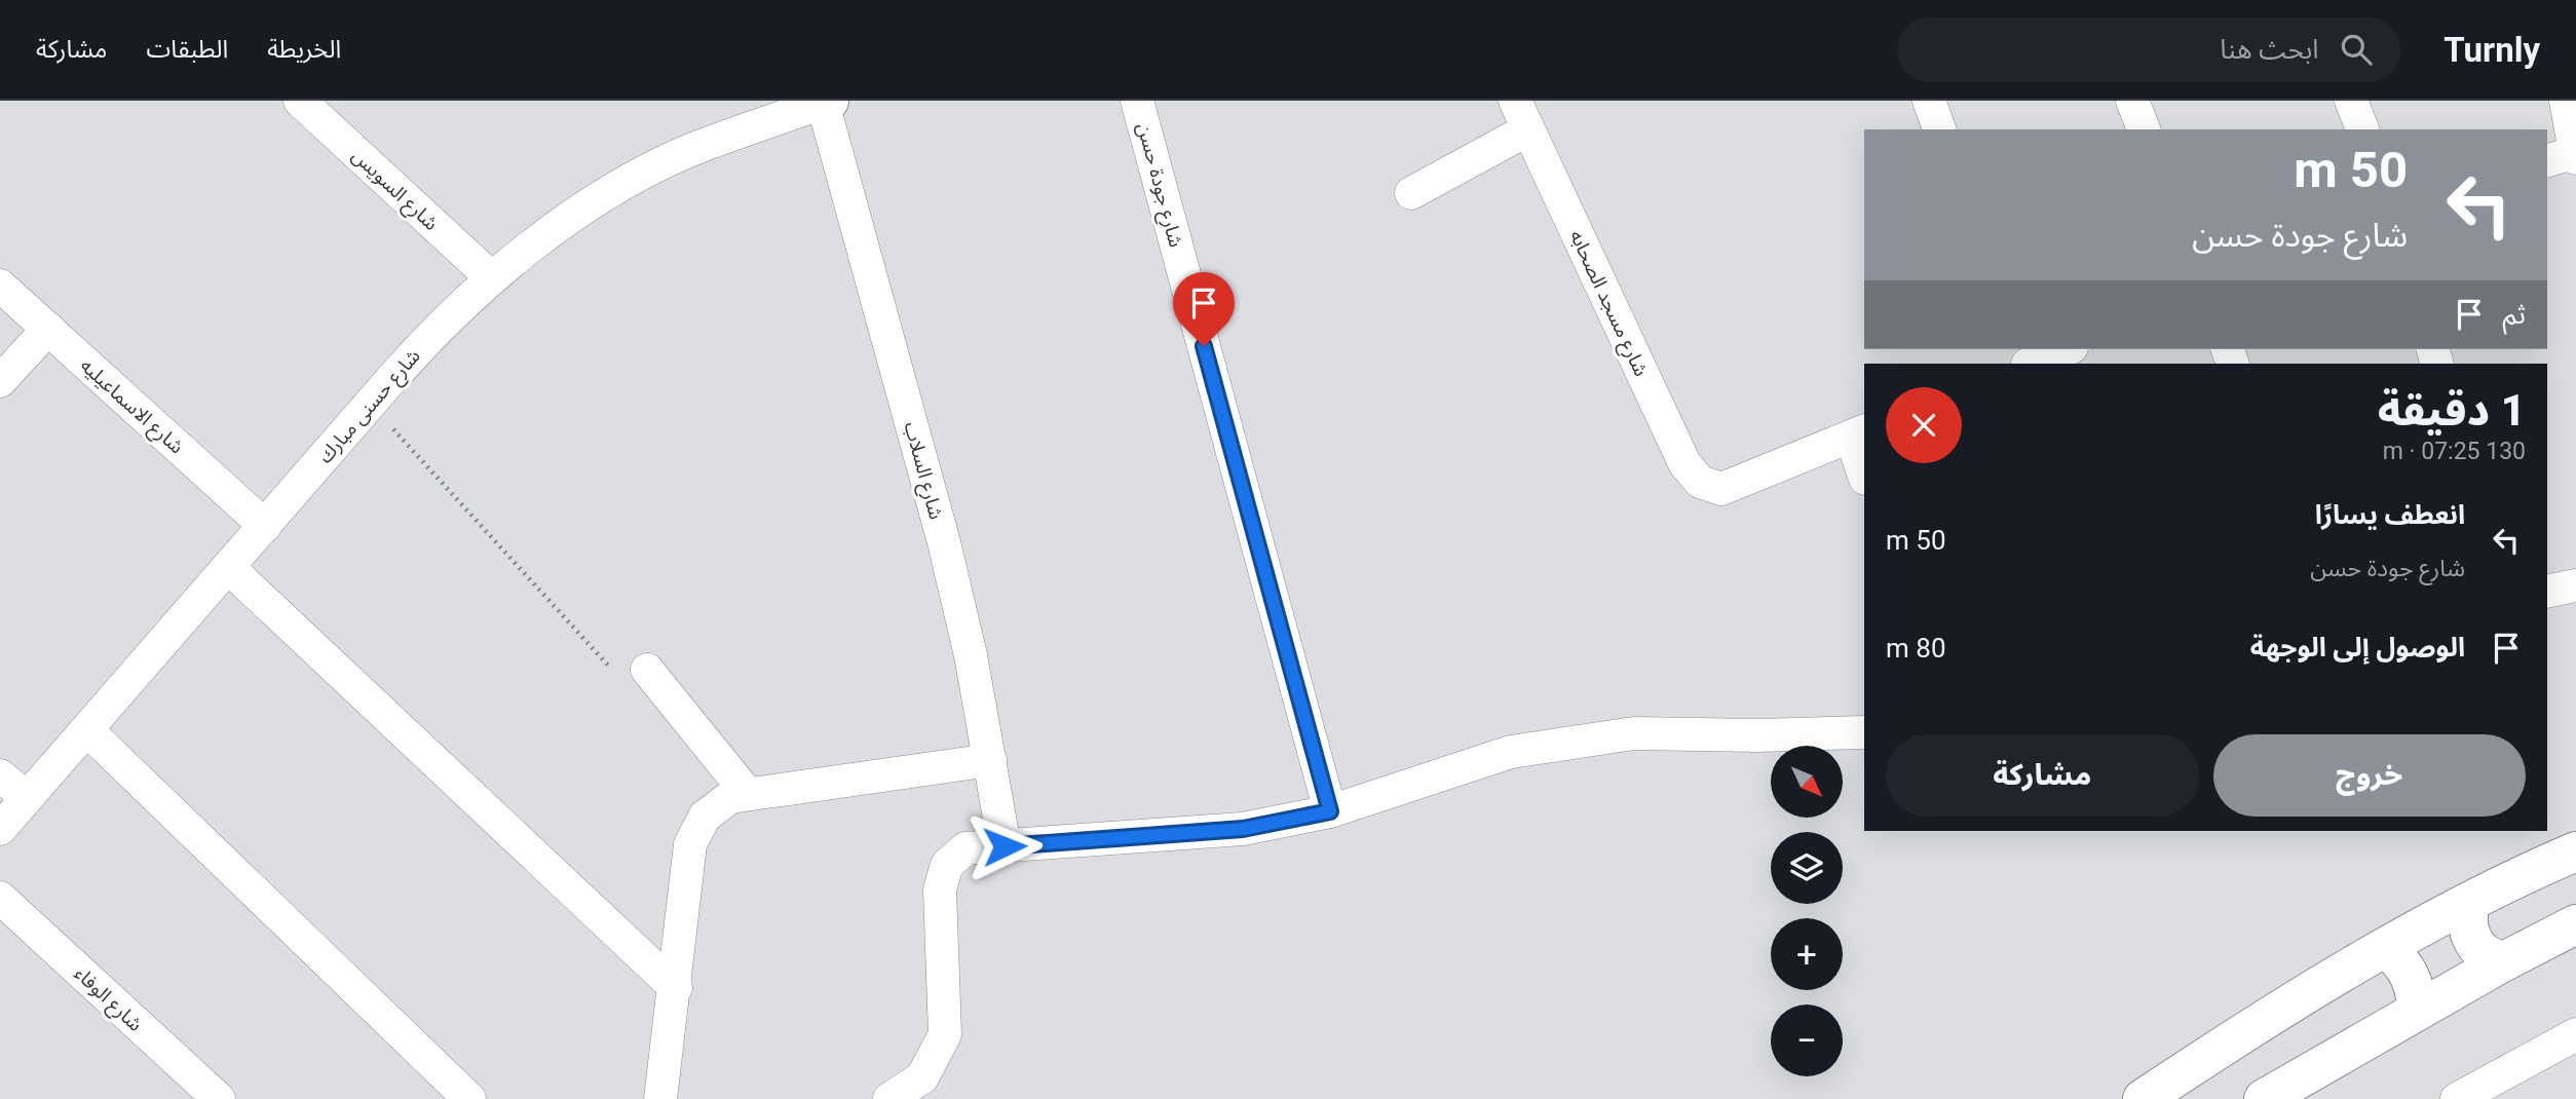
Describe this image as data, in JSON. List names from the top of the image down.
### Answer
{
  "streets": {
    "street": [
      "شارع جودة حسن",
      "شارع السويس",
      "شارع مسجد الصحابه",
      "شارع الاسماعيليه",
      "شارع حسنى مبارك",
      "شارع السلاب",
      "شارع الوفاء"
    ]
  },
  "crossings": [
    ["شارع السويس", "شارع حسنى مبارك"],
    ["شارع الاسماعيليه", "شارع حسنى مبارك"],
    ["شارع حسنى مبارك", "شارع السلاب"]
  ],
  "north": "bottom right",
  "page": {
    "header": "Turnly",
    "search": "ابحث هنا",
    "nav": ["الخريطة", "الطبقات", "مشاركة"],
    "turn": ["50 m", "شارع جودة حسن"],
    "then": "ثم",
    "heading": ["1 دقيقة", "130 m · 07:25"],
    "list": [
      {
        "name": "انعطف يسارًا",
        "note": "شارع جودة حسن",
        "value": "50 m"
      },
      {
        "name": "الوصول إلى الوجهة",
        "value": "80 m"
      }
    ],
    "buttons": ["خروج", "مشاركة"],
    "map_buttons": ["+", "−"]
  }
}
